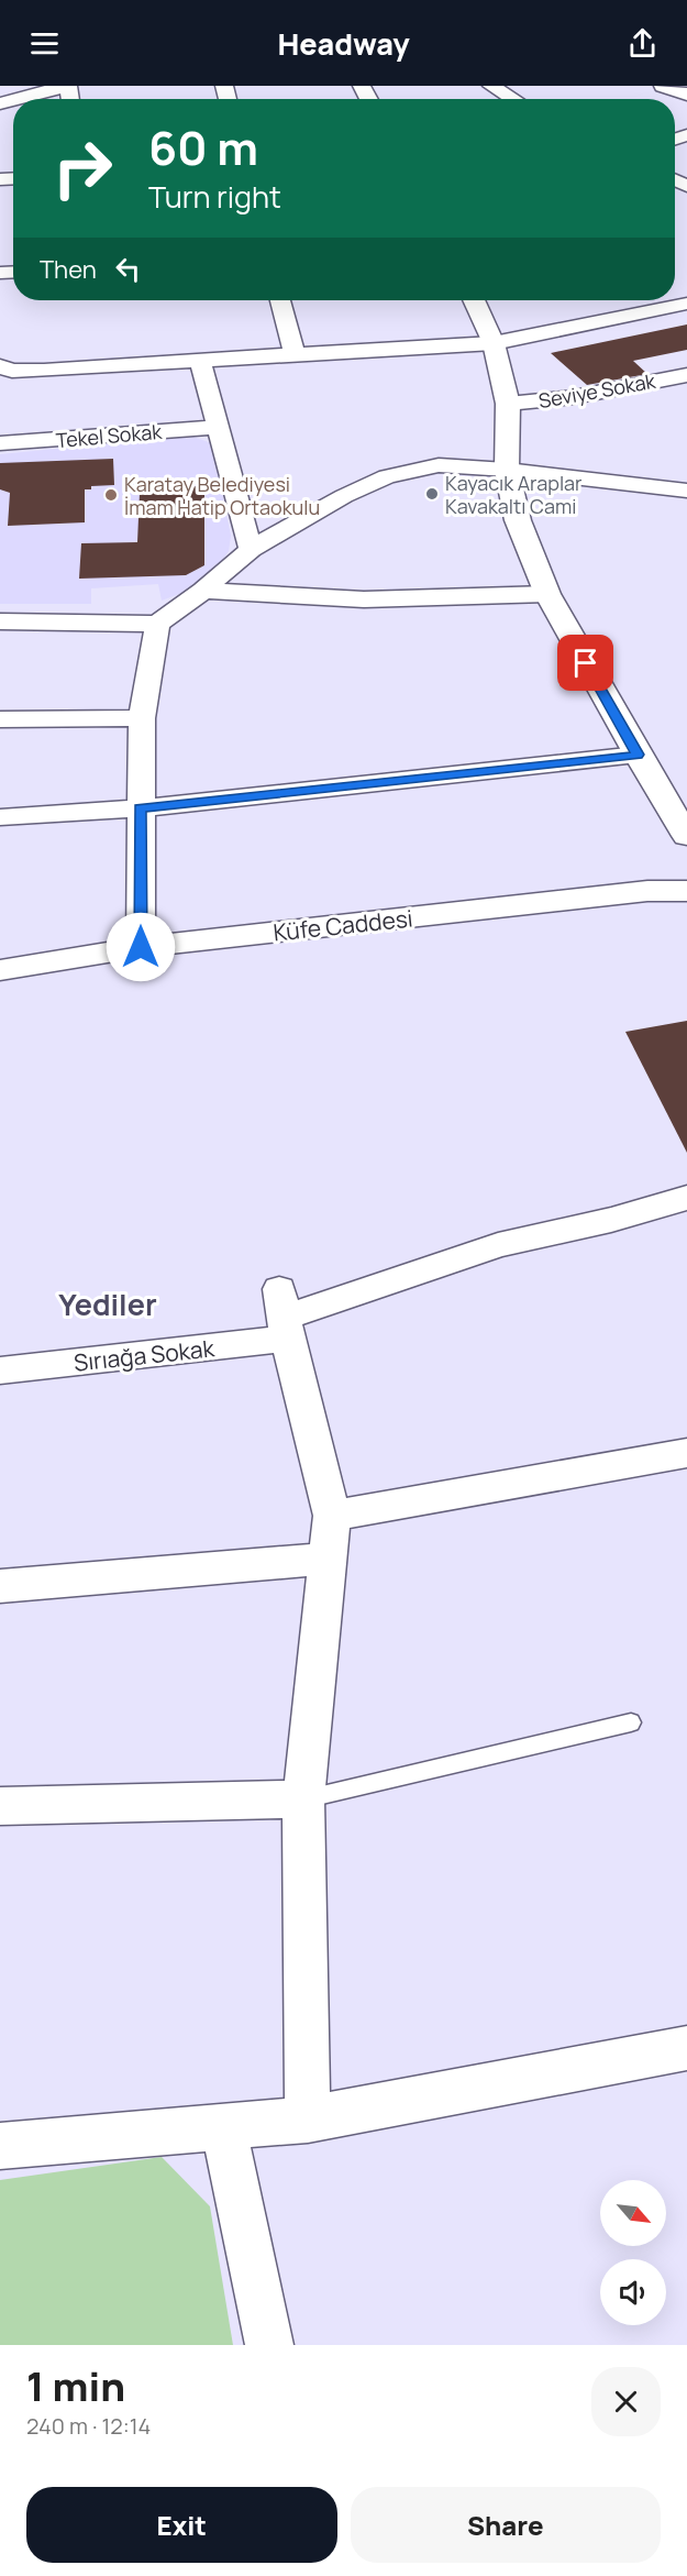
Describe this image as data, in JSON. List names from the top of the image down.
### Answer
{
  "streets": {
    "street": [
      "Seviye Sokak",
      "Tekel Sokak",
      "Küfe Caddesi",
      "Sırıağa Sokak"
    ]
  },
  "districts": ["Yediler"],
  "places": ["Kayacık Araplar Kavakaltı Cami", "Karatay Belediyesi İmam Hatip Ortaokulu"],
  "north": "bottom right",
  "page": {
    "header": "Headway",
    "turn": ["60 m", "Turn right"],
    "then": "Then",
    "heading": ["1 min", "240 m · 12:14"],
    "buttons": ["Exit", "Share"]
  }
}
